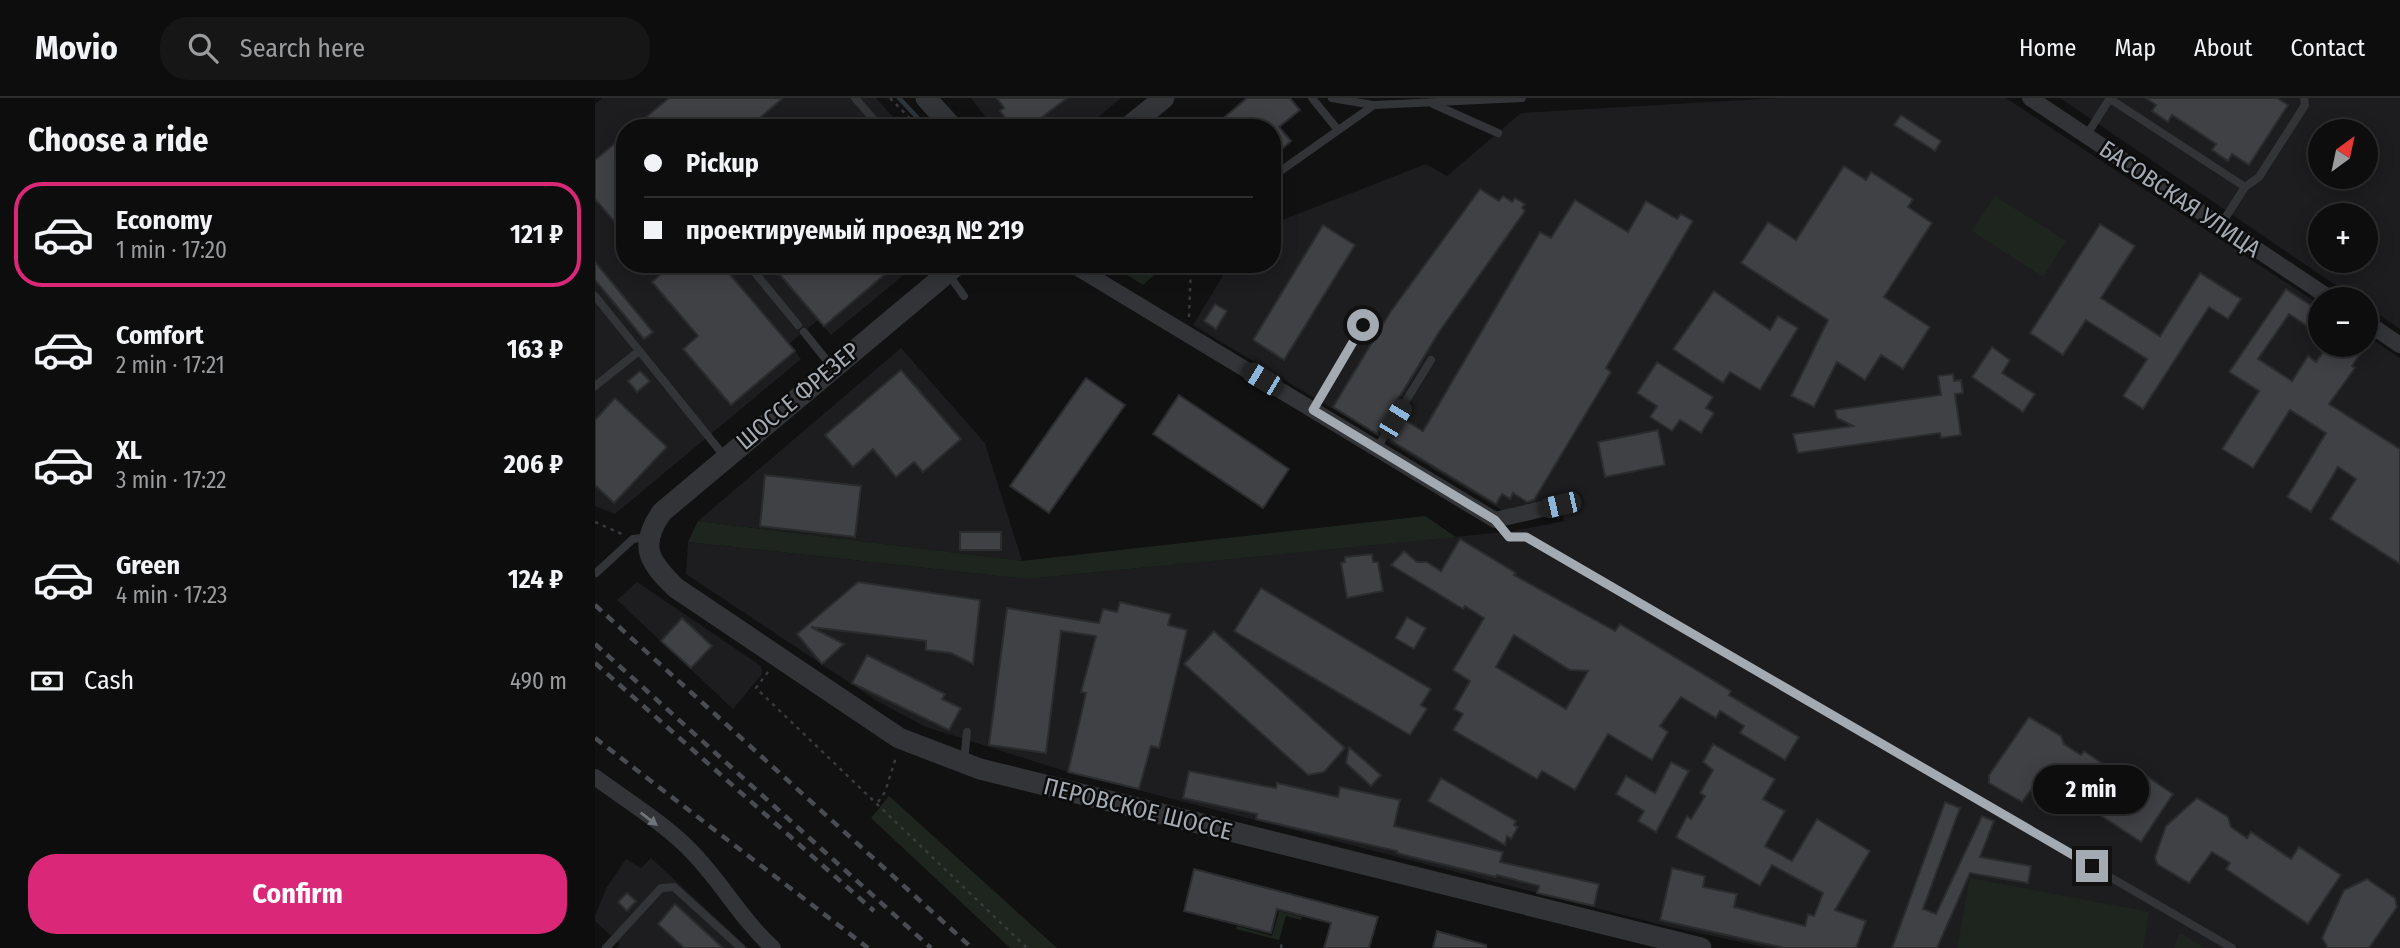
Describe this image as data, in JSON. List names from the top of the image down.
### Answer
{
  "streets": {
    "street": ["БАСОВСКАЯ УЛИЦА", "ШОССЕ ФРЕЗЕР", "ПЕРОВСКОЕ ШОССЕ"]
  },
  "crossings": [
    ["ШОССЕ ФРЕЗЕР", "ПЕРОВСКОЕ ШОССЕ"]
  ],
  "north": "top right",
  "page": {
    "header": "Movio",
    "search": "Search here",
    "nav": [
      "Home",
      "Map",
      "About",
      "Contact"
    ],
    "heading": "Choose a ride",
    "map_buttons": ["+", "−"],
    "banner": ["Pickup", "проектируемый проезд № 219"],
    "list": [
      {
        "name": "Economy",
        "note": "1 min · 17:20",
        "value": "121 ₽"
      },
      {
        "name": "Comfort",
        "note": "2 min · 17:21",
        "value": "163 ₽"
      },
      {
        "name": "XL",
        "note": "3 min · 17:22",
        "value": "206 ₽"
      },
      {
        "name": "Green",
        "note": "4 min · 17:23",
        "value": "124 ₽"
      }
    ],
    "pay": ["Cash", "490 m"],
    "bubble": "2 min",
    "buttons": "Confirm"
  }
}
